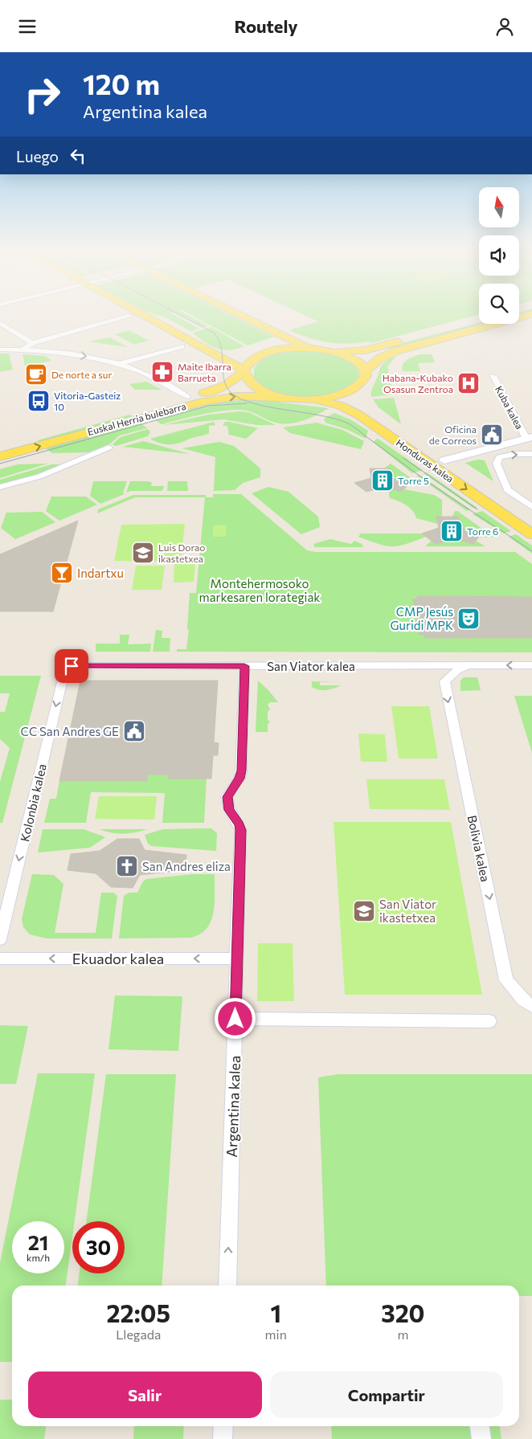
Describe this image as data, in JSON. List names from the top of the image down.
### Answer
{
  "streets": {
    "main road": ["Euskal Herria bulebarra", "Honduras kalea"],
    "street": [
      "Kuba kalea",
      "San Viator kalea",
      "Kolonbia kalea",
      "Bolivia kalea",
      "Ekuador kalea",
      "Argentina kalea"
    ]
  },
  "crossings": [
    ["Euskal Herria bulebarra", "Honduras kalea"],
    ["San Viator kalea", "Kolonbia kalea"],
    ["San Viator kalea", "Argentina kalea"],
    ["Ekuador kalea", "Argentina kalea"]
  ],
  "one_way": [
    "Kolonbia kalea",
    "Bolivia kalea",
    "Ekuador kalea",
    "Argentina kalea"
  ],
  "parks": ["Montehermosoko markesaren lorategiak"],
  "places": {
    "pharmacy": ["Maite Ibarra Barrueta"],
    "cafe": ["De norte a sur"],
    "hospital": ["Habana-Kubako Osasun Zentroa"],
    "bus stop": ["Vitoria-Gasteiz 10"],
    "public building": ["Oficina de Correos", "CC San Andres GE"],
    "building": ["Torre 5", "Torre 6"],
    "school or university": ["Luis Dorao ikastetxea", "San Viator ikastetxea"],
    "bar": ["Indartxu"],
    "theatre": ["CMP Jesús Guridi MPK"],
    "church": ["San Andres eliza"]
  },
  "north": "top",
  "page": {
    "header": "Routely",
    "turn": ["120 m", "Argentina kalea"],
    "then": "Luego",
    "speed": "21 km/h",
    "limit": "30",
    "eta": [
      "22:05",
      "Llegada",
      "1",
      "min",
      "320",
      "m"
    ],
    "buttons": ["Salir", "Compartir"]
  }
}
